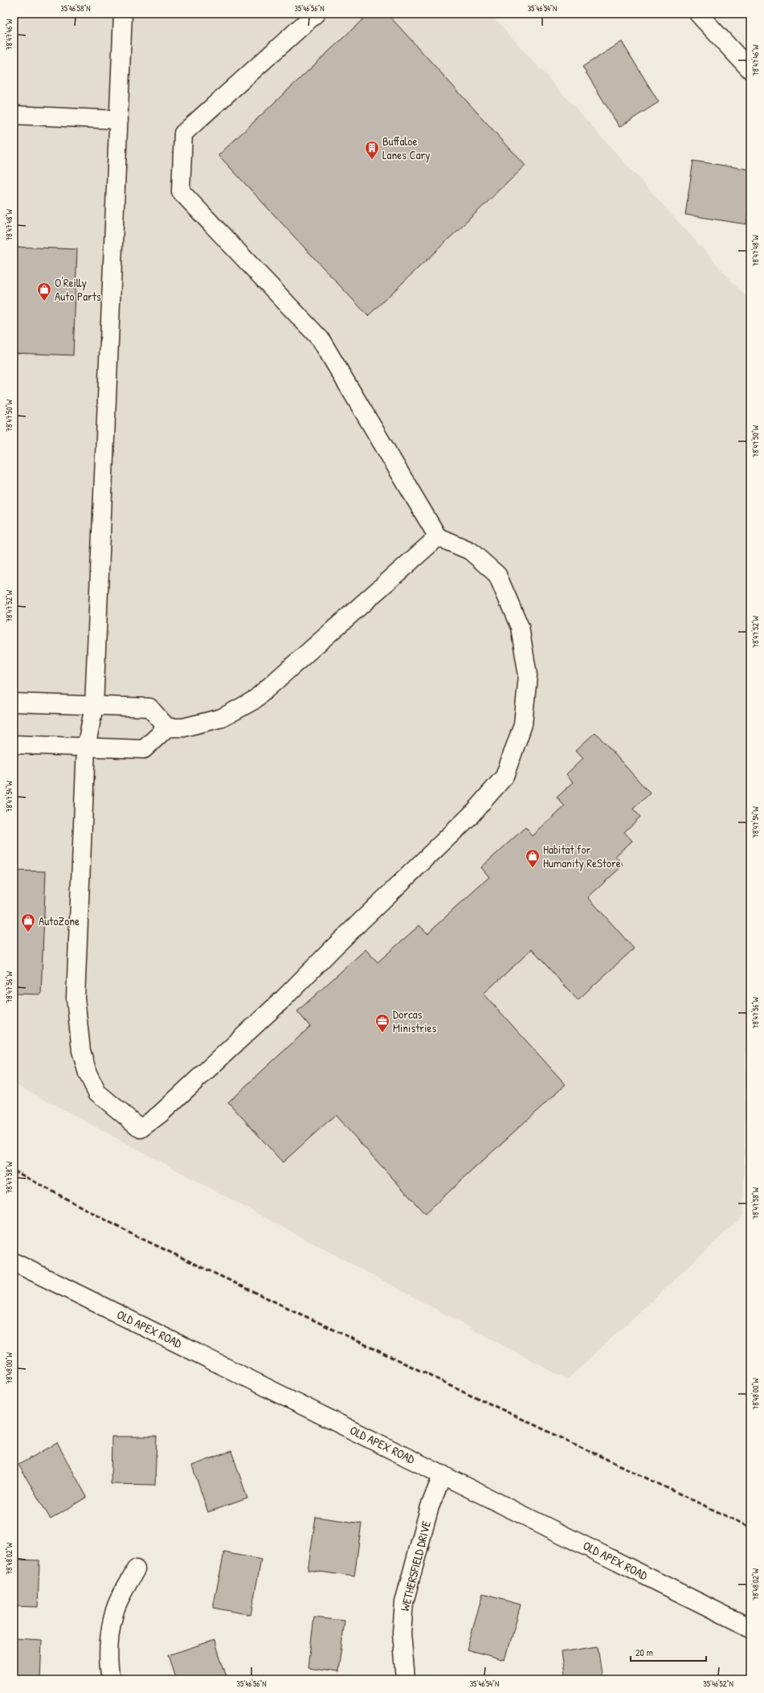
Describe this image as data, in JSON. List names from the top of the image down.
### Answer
{
  "streets": {
    "main road": ["OLD APEX ROAD", "WETHERSFIELD DRIVE"]
  },
  "crossings": [
    ["OLD APEX ROAD", "WETHERSFIELD DRIVE"]
  ],
  "places": {
    "building": ["Buffaloe Lanes Cary"],
    "shop": ["O'Reilly Auto Parts", "Habitat for Humanity ReStore", "AutoZone"],
    "office": ["Dorcas Ministries"]
  },
  "scale_bar": "20 m",
  "coordinates": [
    "35°46'58\"N",
    "35°46'56\"N",
    "35°46'54\"N",
    "78°47'46\"W",
    "78°47'48\"W",
    "78°47'50\"W",
    "78°47'52\"W",
    "78°47'54\"W",
    "78°47'56\"W",
    "78°47'58\"W",
    "78°48'00\"W",
    "78°48'02\"W",
    "35°46'52\"N"
  ]
}
